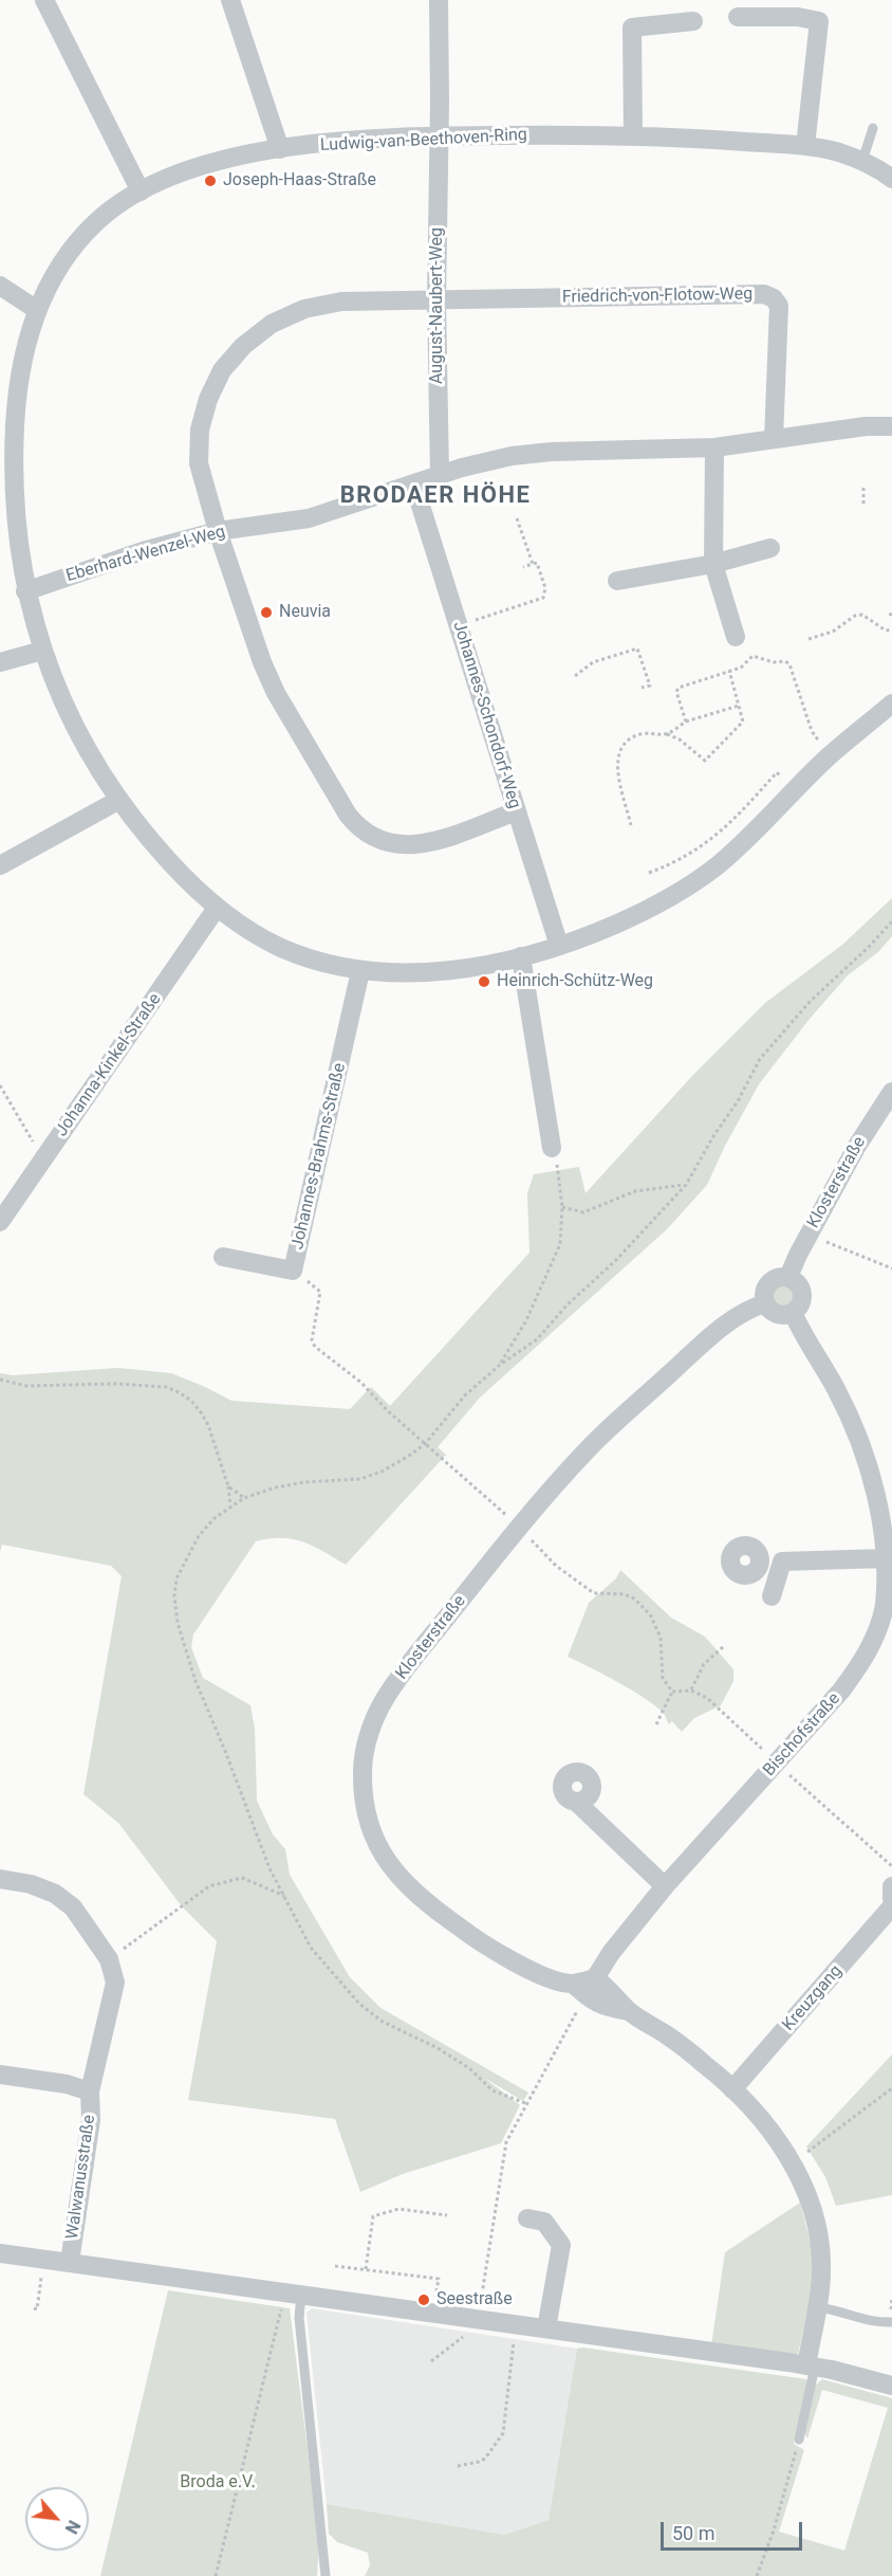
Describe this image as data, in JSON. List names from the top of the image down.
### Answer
{
  "streets": {
    "street": [
      "Ludwig-van-Beethoven-Ring",
      "Friedrich-von-Flotow-Weg",
      "August-Naubert-Weg",
      "Eberhard-Wenzel-Weg",
      "Johannes-Schondorf-Weg",
      "Johanna-Kinkel-Straße",
      "Johannes-Brahms-Straße",
      "Klosterstraße",
      "Bischofstraße",
      "Kreuzgang",
      "Walwanusstraße"
    ]
  },
  "crossings": [
    ["Ludwig-van-Beethoven-Ring", "August-Naubert-Weg"],
    ["Ludwig-van-Beethoven-Ring", "Eberhard-Wenzel-Weg"],
    ["Ludwig-van-Beethoven-Ring", "Johannes-Schondorf-Weg"],
    ["Ludwig-van-Beethoven-Ring", "Johanna-Kinkel-Straße"],
    ["Ludwig-van-Beethoven-Ring", "Johannes-Brahms-Straße"],
    ["Friedrich-von-Flotow-Weg", "August-Naubert-Weg"],
    ["Friedrich-von-Flotow-Weg", "Eberhard-Wenzel-Weg"],
    ["August-Naubert-Weg", "Eberhard-Wenzel-Weg"],
    ["Eberhard-Wenzel-Weg", "Johannes-Schondorf-Weg"],
    ["Klosterstraße", "Bischofstraße"],
    ["Klosterstraße", "Kreuzgang"]
  ],
  "districts": ["BRODAER HÖHE"],
  "parks": ["Broda e.V."],
  "places": [
    "Joseph-Haas-Straße",
    "Neuvia",
    "Heinrich-Schütz-Weg",
    "Seestraße"
  ],
  "scale_bar": "50 m",
  "north": "bottom right"
}
